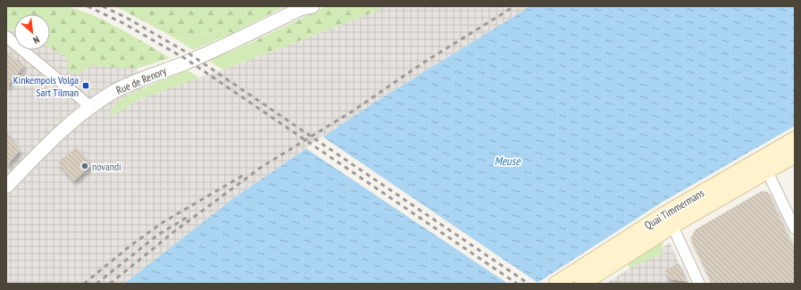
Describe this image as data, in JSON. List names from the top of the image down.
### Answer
{
  "streets": {
    "main road": ["Quai Timmermans"],
    "street": ["Rue de Renory"]
  },
  "water": ["Meuse"],
  "places": {
    "transit": ["Kinkempois Volga Sart Tilman"],
    "other": ["novandi"]
  },
  "north": "bottom right"
}
